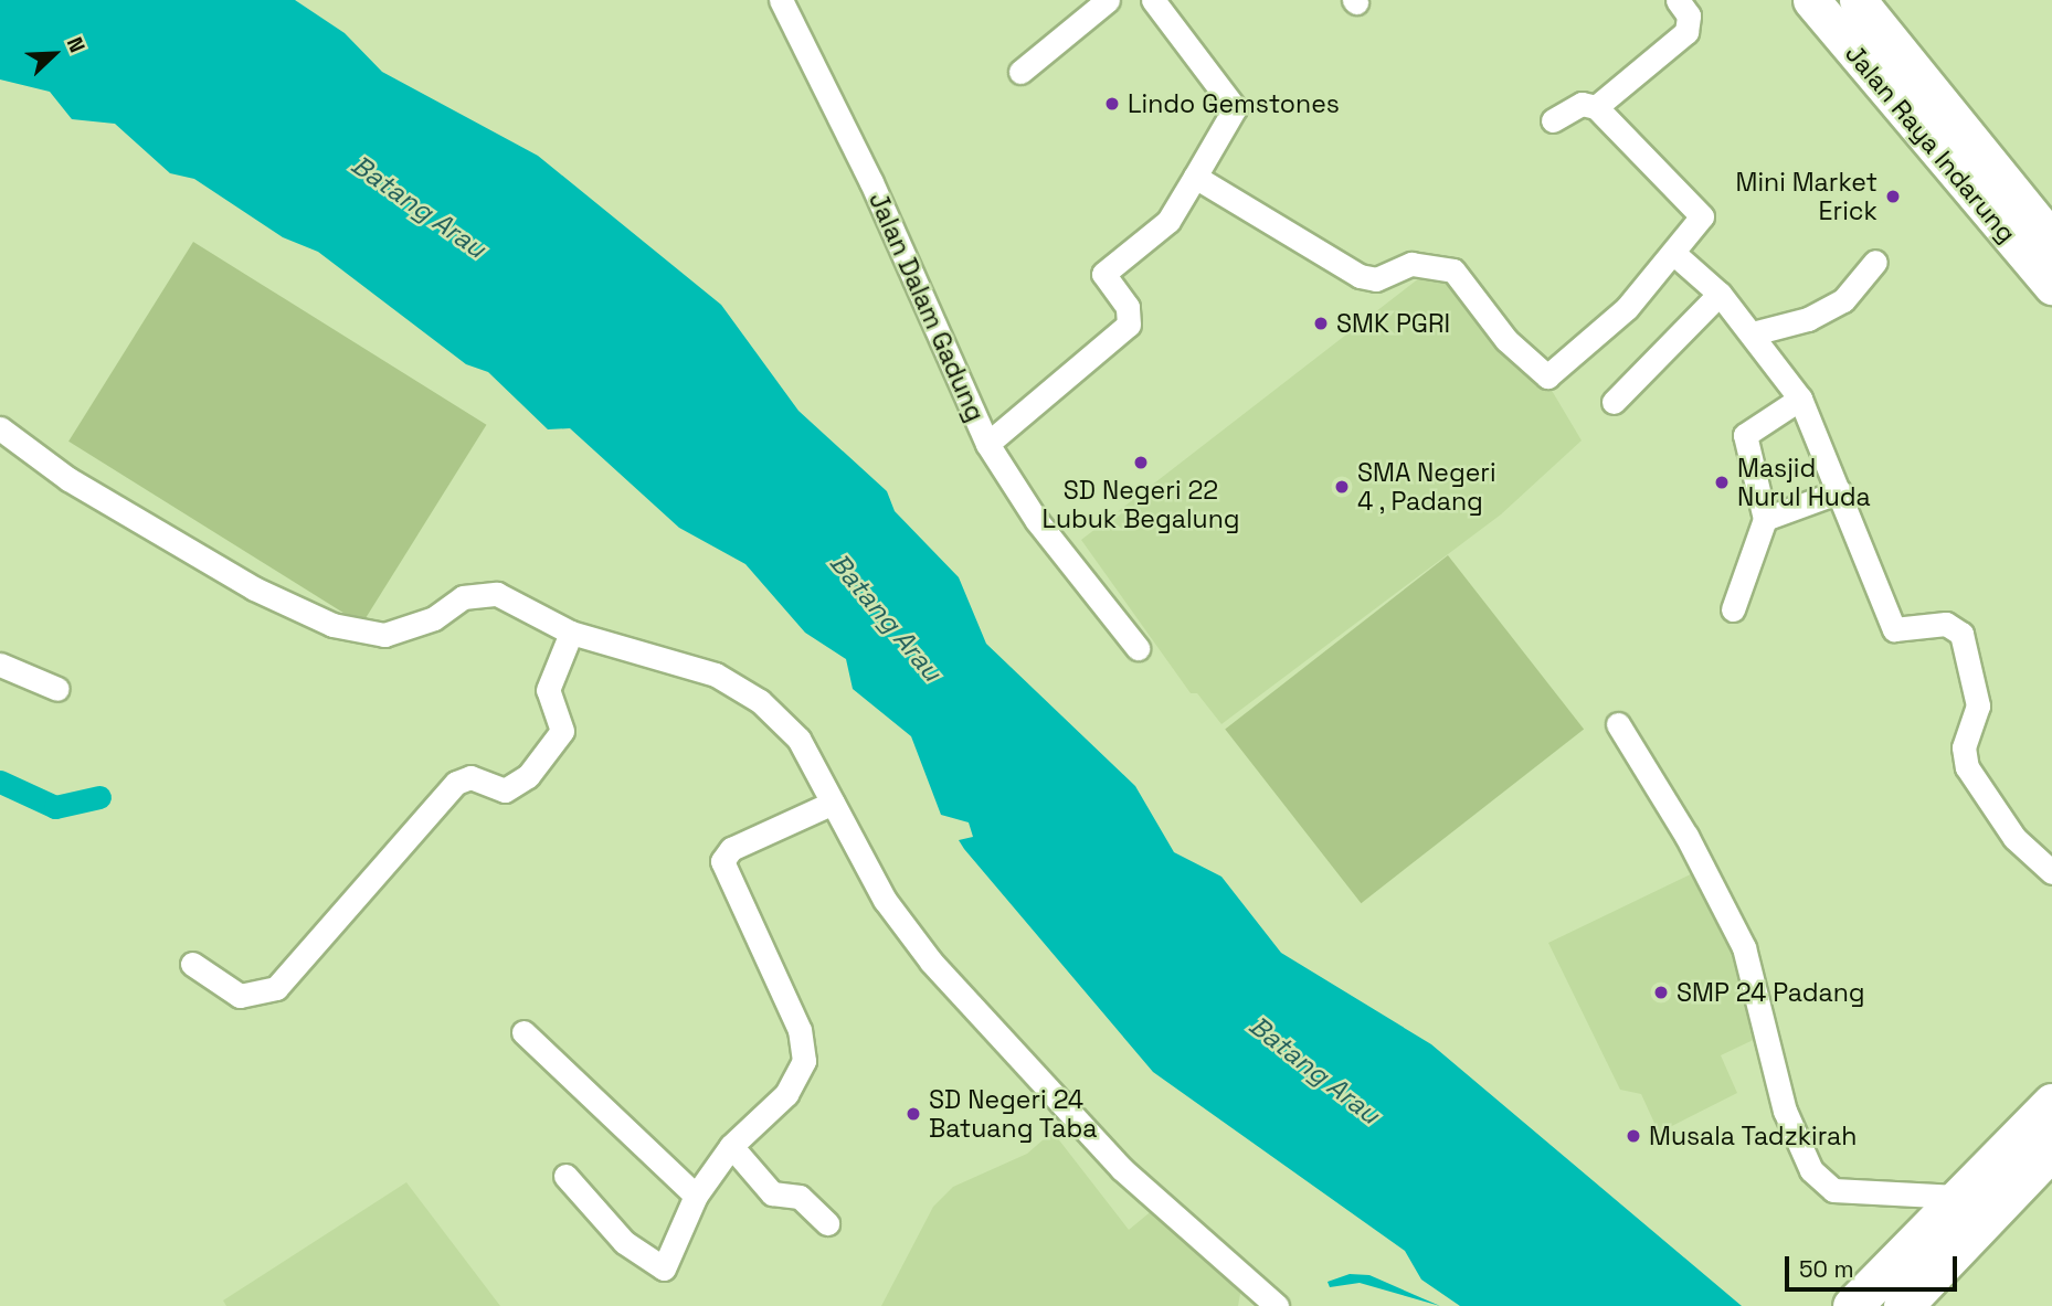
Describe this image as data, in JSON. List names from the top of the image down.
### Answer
{
  "streets": {
    "main road": ["Jalan Raya Indarung"],
    "street": ["Jalan Dalam Gadung"]
  },
  "water": ["Batang Arau"],
  "places": [
    "Lindo Gemstones",
    "Mini Market Erick",
    "SMK PGRI",
    "SD Negeri 22 Lubuk Begalung",
    "Masjid Nurul Huda",
    "SMA Negeri 4 , Padang",
    "SMP 24 Padang",
    "SD Negeri 24 Batuang Taba",
    "Musala Tadzkirah"
  ],
  "scale_bar": "50 m",
  "north": "top right"
}
